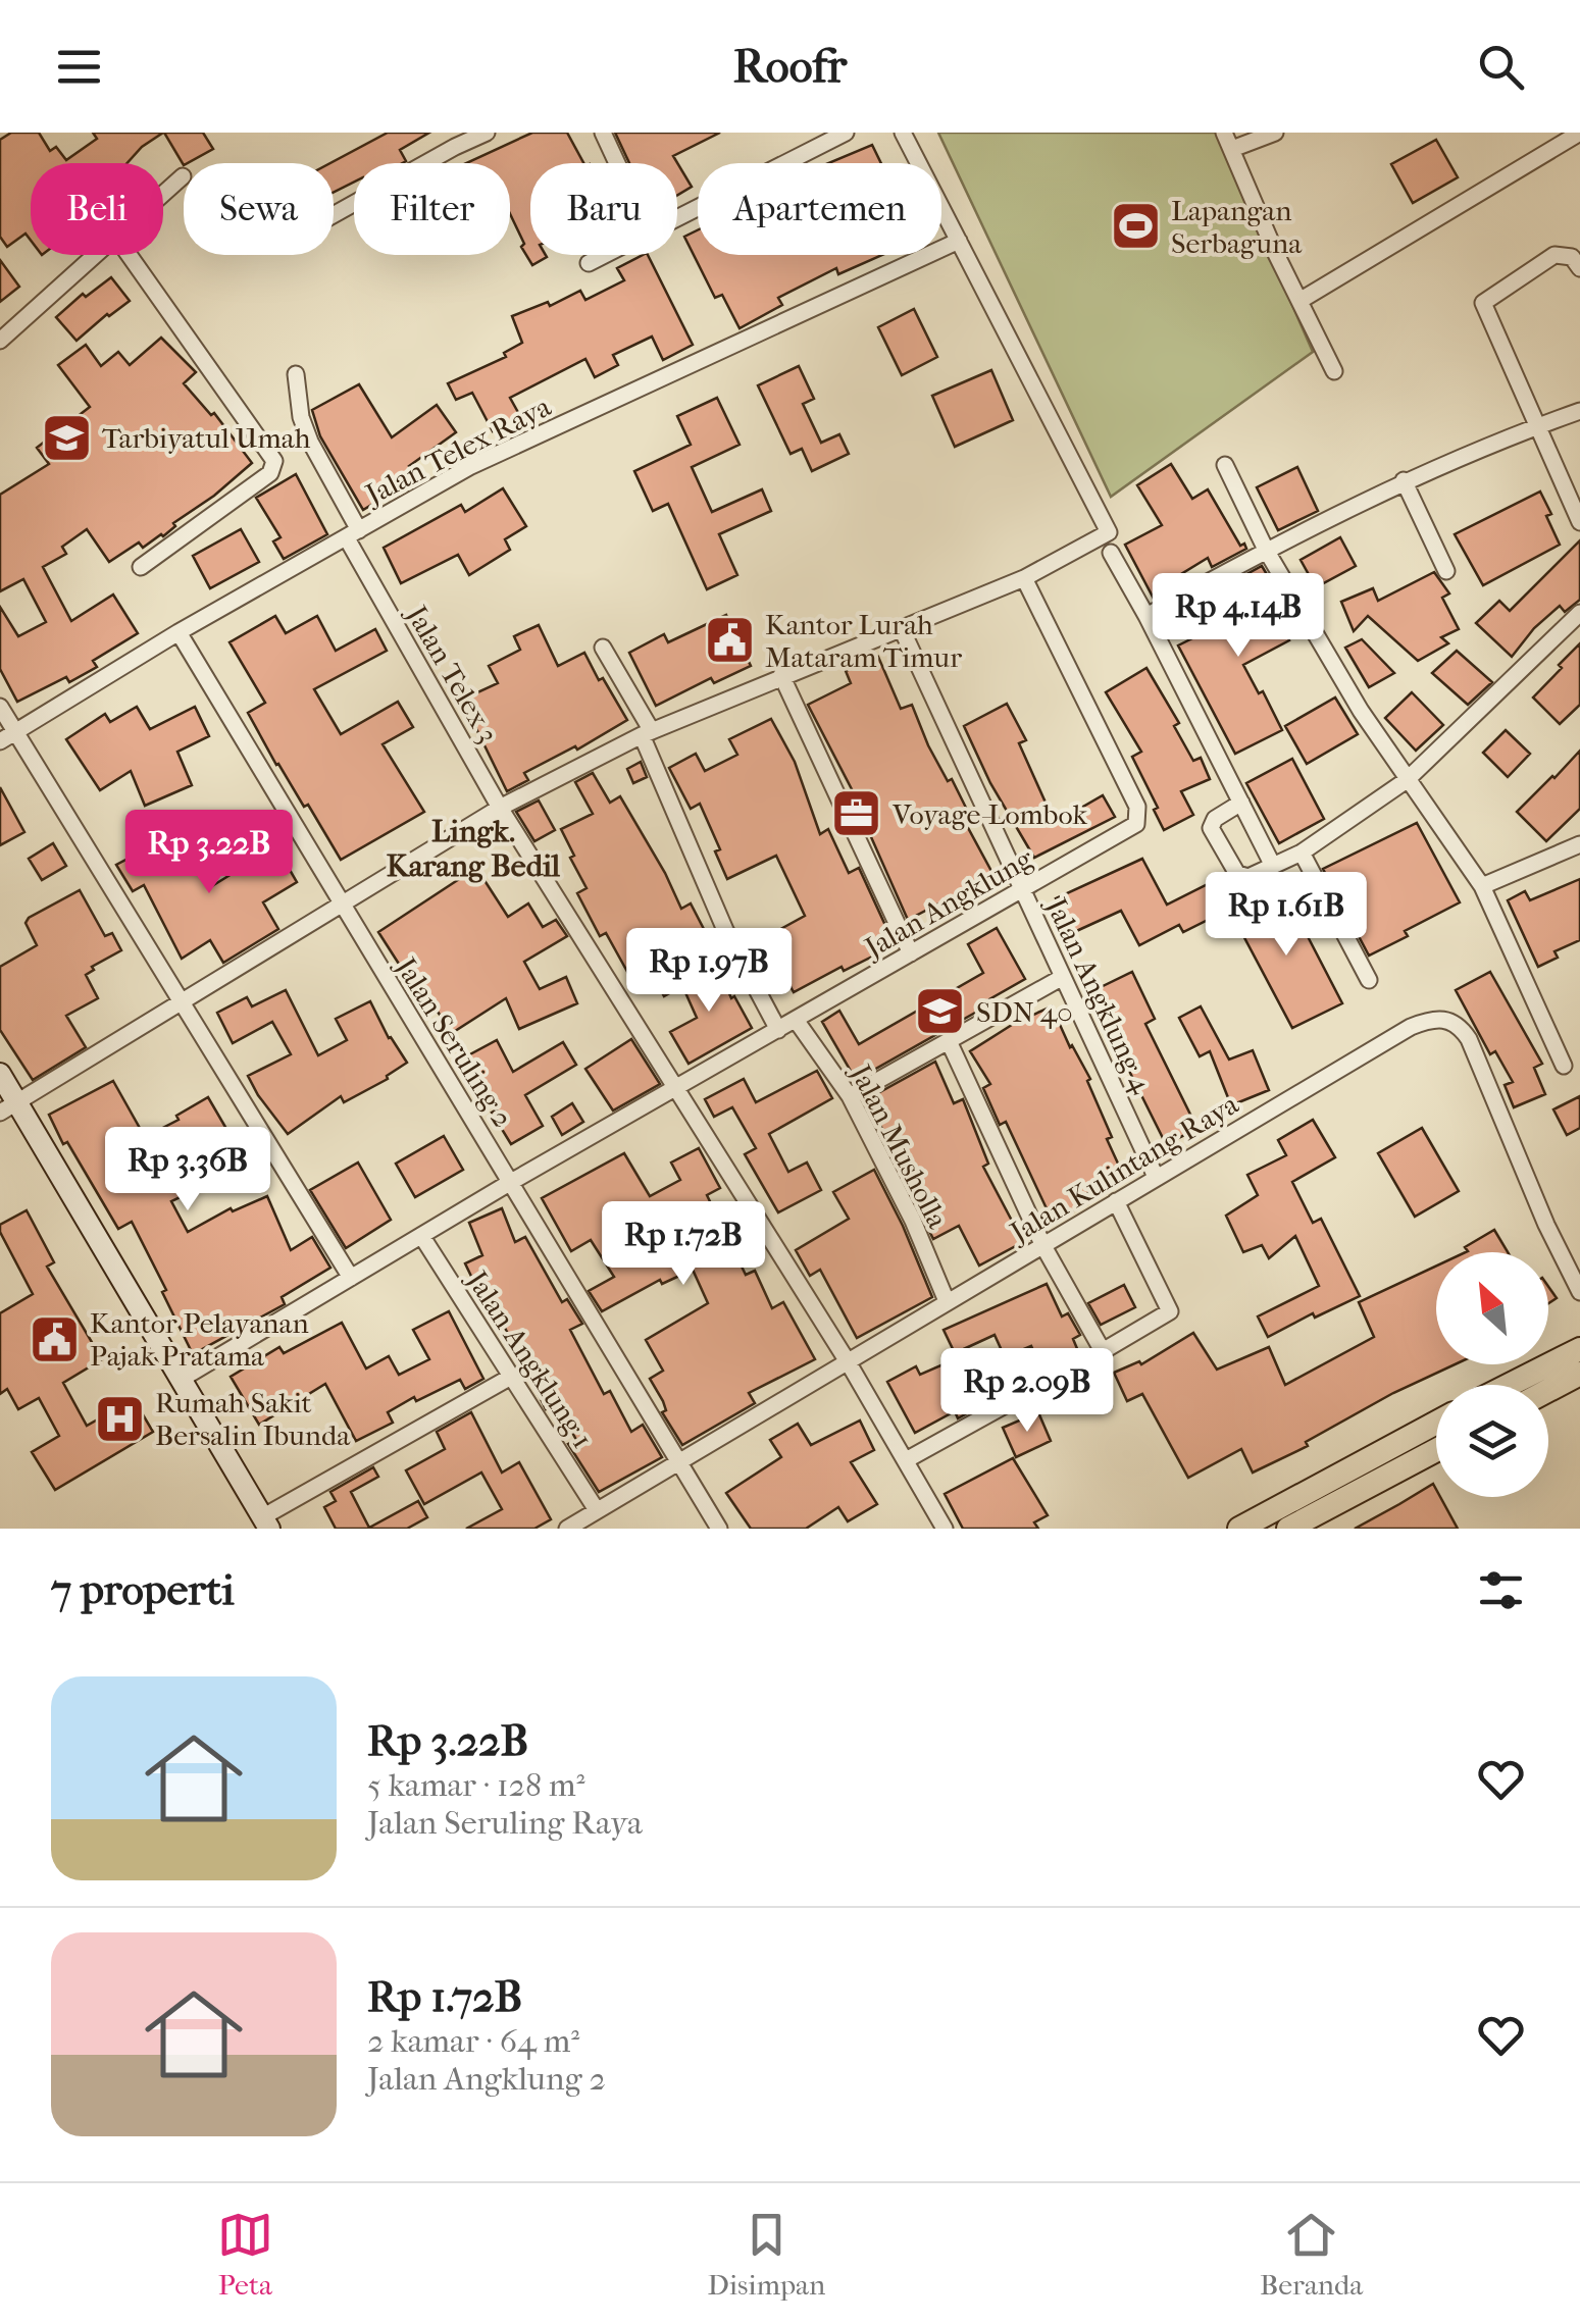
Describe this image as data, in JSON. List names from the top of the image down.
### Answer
{
  "streets": {
    "street": [
      "Jalan Telex Raya",
      "Jalan Telex 3",
      "Jalan Angklung",
      "Jalan Angklung 4",
      "Jalan Seruling 2",
      "Jalan Musholla",
      "Jalan Kulintang Raya",
      "Jalan Angklung 1"
    ]
  },
  "crossings": [
    ["Jalan Telex Raya", "Jalan Telex 3"],
    ["Jalan Telex Raya", "Jalan Seruling 2"],
    ["Jalan Telex 3", "Jalan Angklung"],
    ["Jalan Telex 3", "Jalan Kulintang Raya"],
    ["Jalan Angklung", "Jalan Angklung 4"],
    ["Jalan Angklung", "Jalan Seruling 2"],
    ["Jalan Angklung", "Jalan Musholla"],
    ["Jalan Angklung", "Jalan Angklung 1"],
    ["Jalan Angklung 4", "Jalan Kulintang Raya"],
    ["Jalan Seruling 2", "Jalan Kulintang Raya"],
    ["Jalan Musholla", "Jalan Kulintang Raya"],
    ["Jalan Kulintang Raya", "Jalan Angklung 1"]
  ],
  "districts": ["Lingk. Karang Bedil"],
  "places": {
    "sports": ["Lapangan Serbaguna"],
    "school or university": ["Tarbiyatul Umah", "SDN 40"],
    "public building": ["Kantor Lurah Mataram Timur", "Kantor Pelayanan Pajak Pratama"],
    "office": ["Voyage-Lombok"],
    "hospital": ["Rumah Sakit Bersalin Ibunda"]
  },
  "north": "top left",
  "page": {
    "header": "Roofr",
    "chip": [
      "Beli",
      "Sewa",
      "Filter",
      "Baru",
      "Apartemen"
    ],
    "price": [
      "Rp 4.14B",
      "Rp 3.22B",
      "Rp 1.61B",
      "Rp 1.97B",
      "Rp 3.36B",
      "Rp 1.72B",
      "Rp 2.09B"
    ],
    "heading": "7 properti",
    "list": [
      {
        "name": "Rp 3.22B",
        "note": "5 kamar · 128 m² · Jalan Seruling Raya"
      },
      {
        "name": "Rp 1.72B",
        "note": "2 kamar · 64 m² · Jalan Angklung 2"
      }
    ],
    "tabs": ["Peta", "Disimpan", "Beranda"]
  }
}
